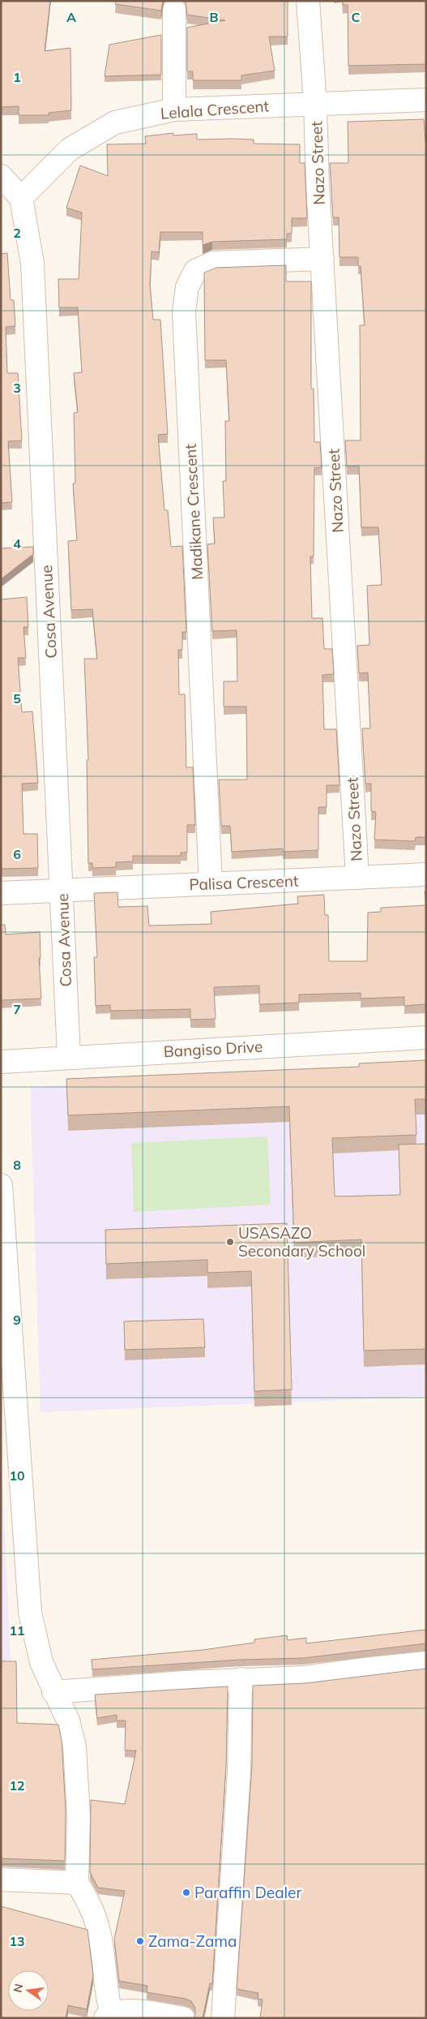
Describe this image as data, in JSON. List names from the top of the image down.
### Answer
{
  "streets": {
    "street": [
      "Lelala Crescent",
      "Nazo Street",
      "Madikane Crescent",
      "Cosa Avenue",
      "Palisa Crescent",
      "Bangiso Drive"
    ]
  },
  "crossings": [
    ["Lelala Crescent", "Nazo Street"],
    ["Lelala Crescent", "Cosa Avenue"],
    ["Nazo Street", "Madikane Crescent"],
    ["Nazo Street", "Palisa Crescent"],
    ["Madikane Crescent", "Palisa Crescent"],
    ["Cosa Avenue", "Palisa Crescent"],
    ["Cosa Avenue", "Bangiso Drive"]
  ],
  "places": ["USASAZO Secondary School", "Paraffin Dealer", "Zama-Zama"],
  "north": "left",
  "grid": {
    "columns": ["A", "B", "C"],
    "rows": [
      "1",
      "2",
      "3",
      "4",
      "5",
      "6",
      "7",
      "8",
      "9",
      "10",
      "11",
      "12",
      "13"
    ]
  }
}
